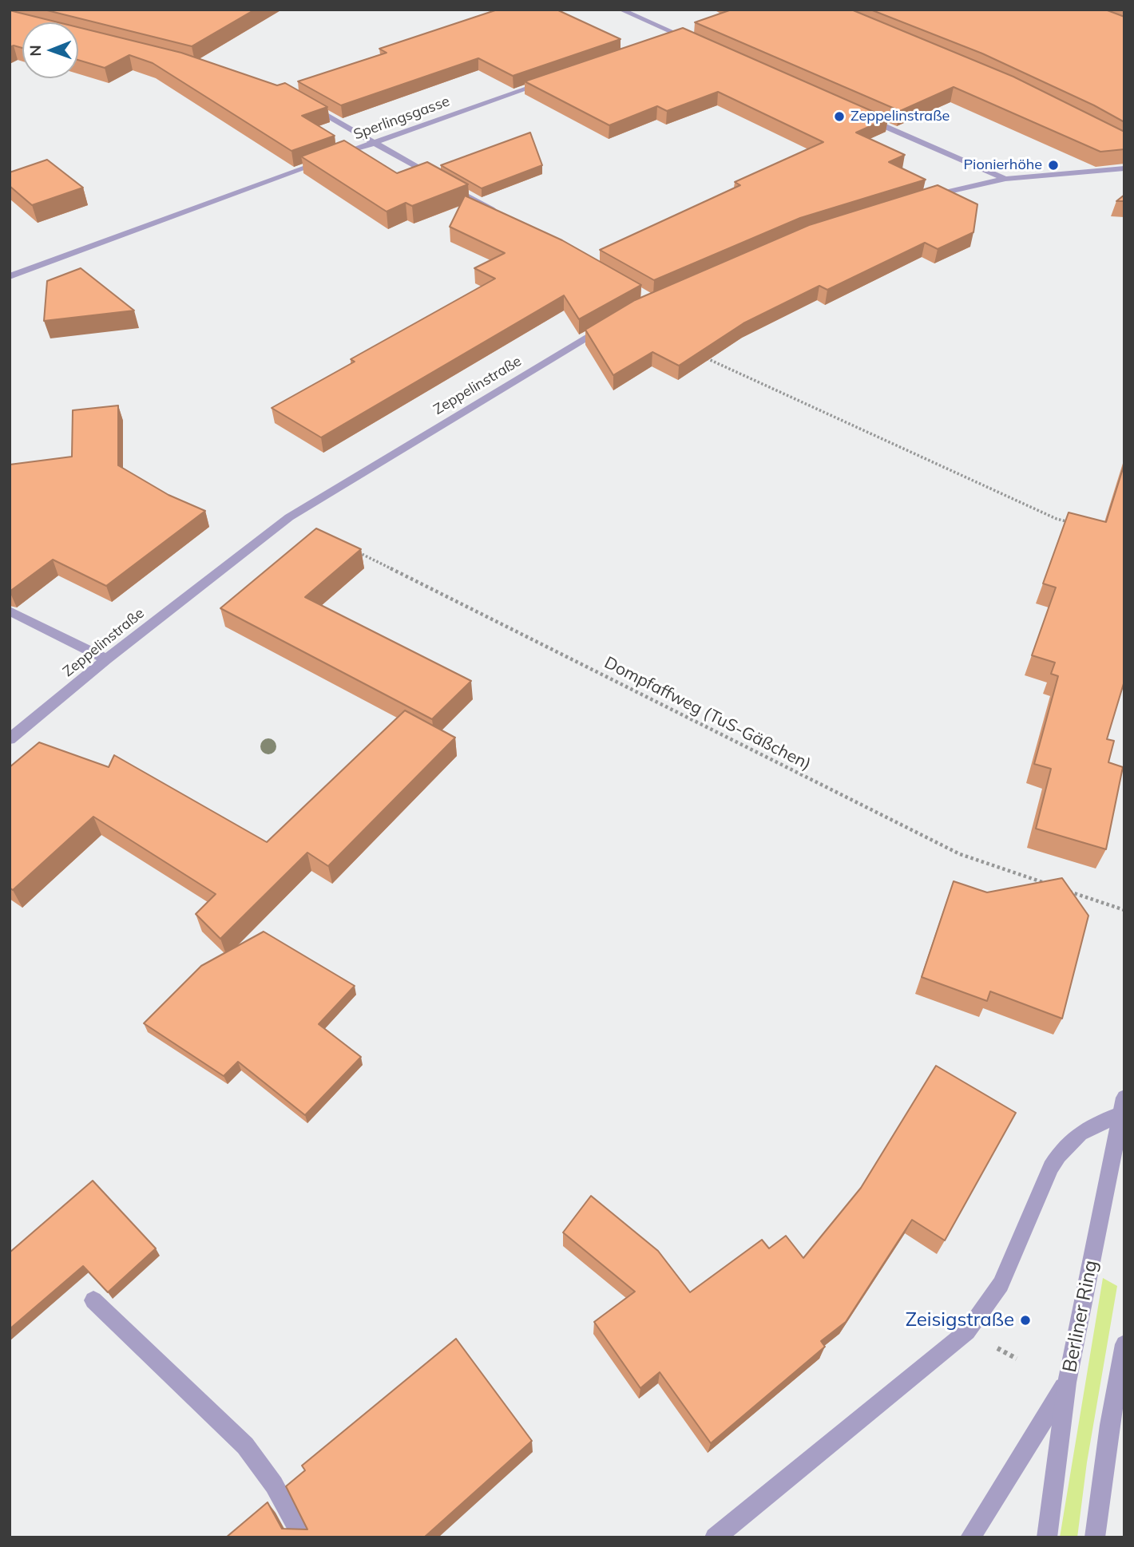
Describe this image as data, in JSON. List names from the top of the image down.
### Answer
{
  "streets": {
    "street": ["Sperlingsgasse", "Zeppelinstraße", "Berliner Ring"],
    "path": ["Dompfaffweg (TuS-Gäßchen)"]
  },
  "places": ["Zeppelinstraße", "Pionierhöhe", "Zeisigstraße"],
  "north": "left"
}
